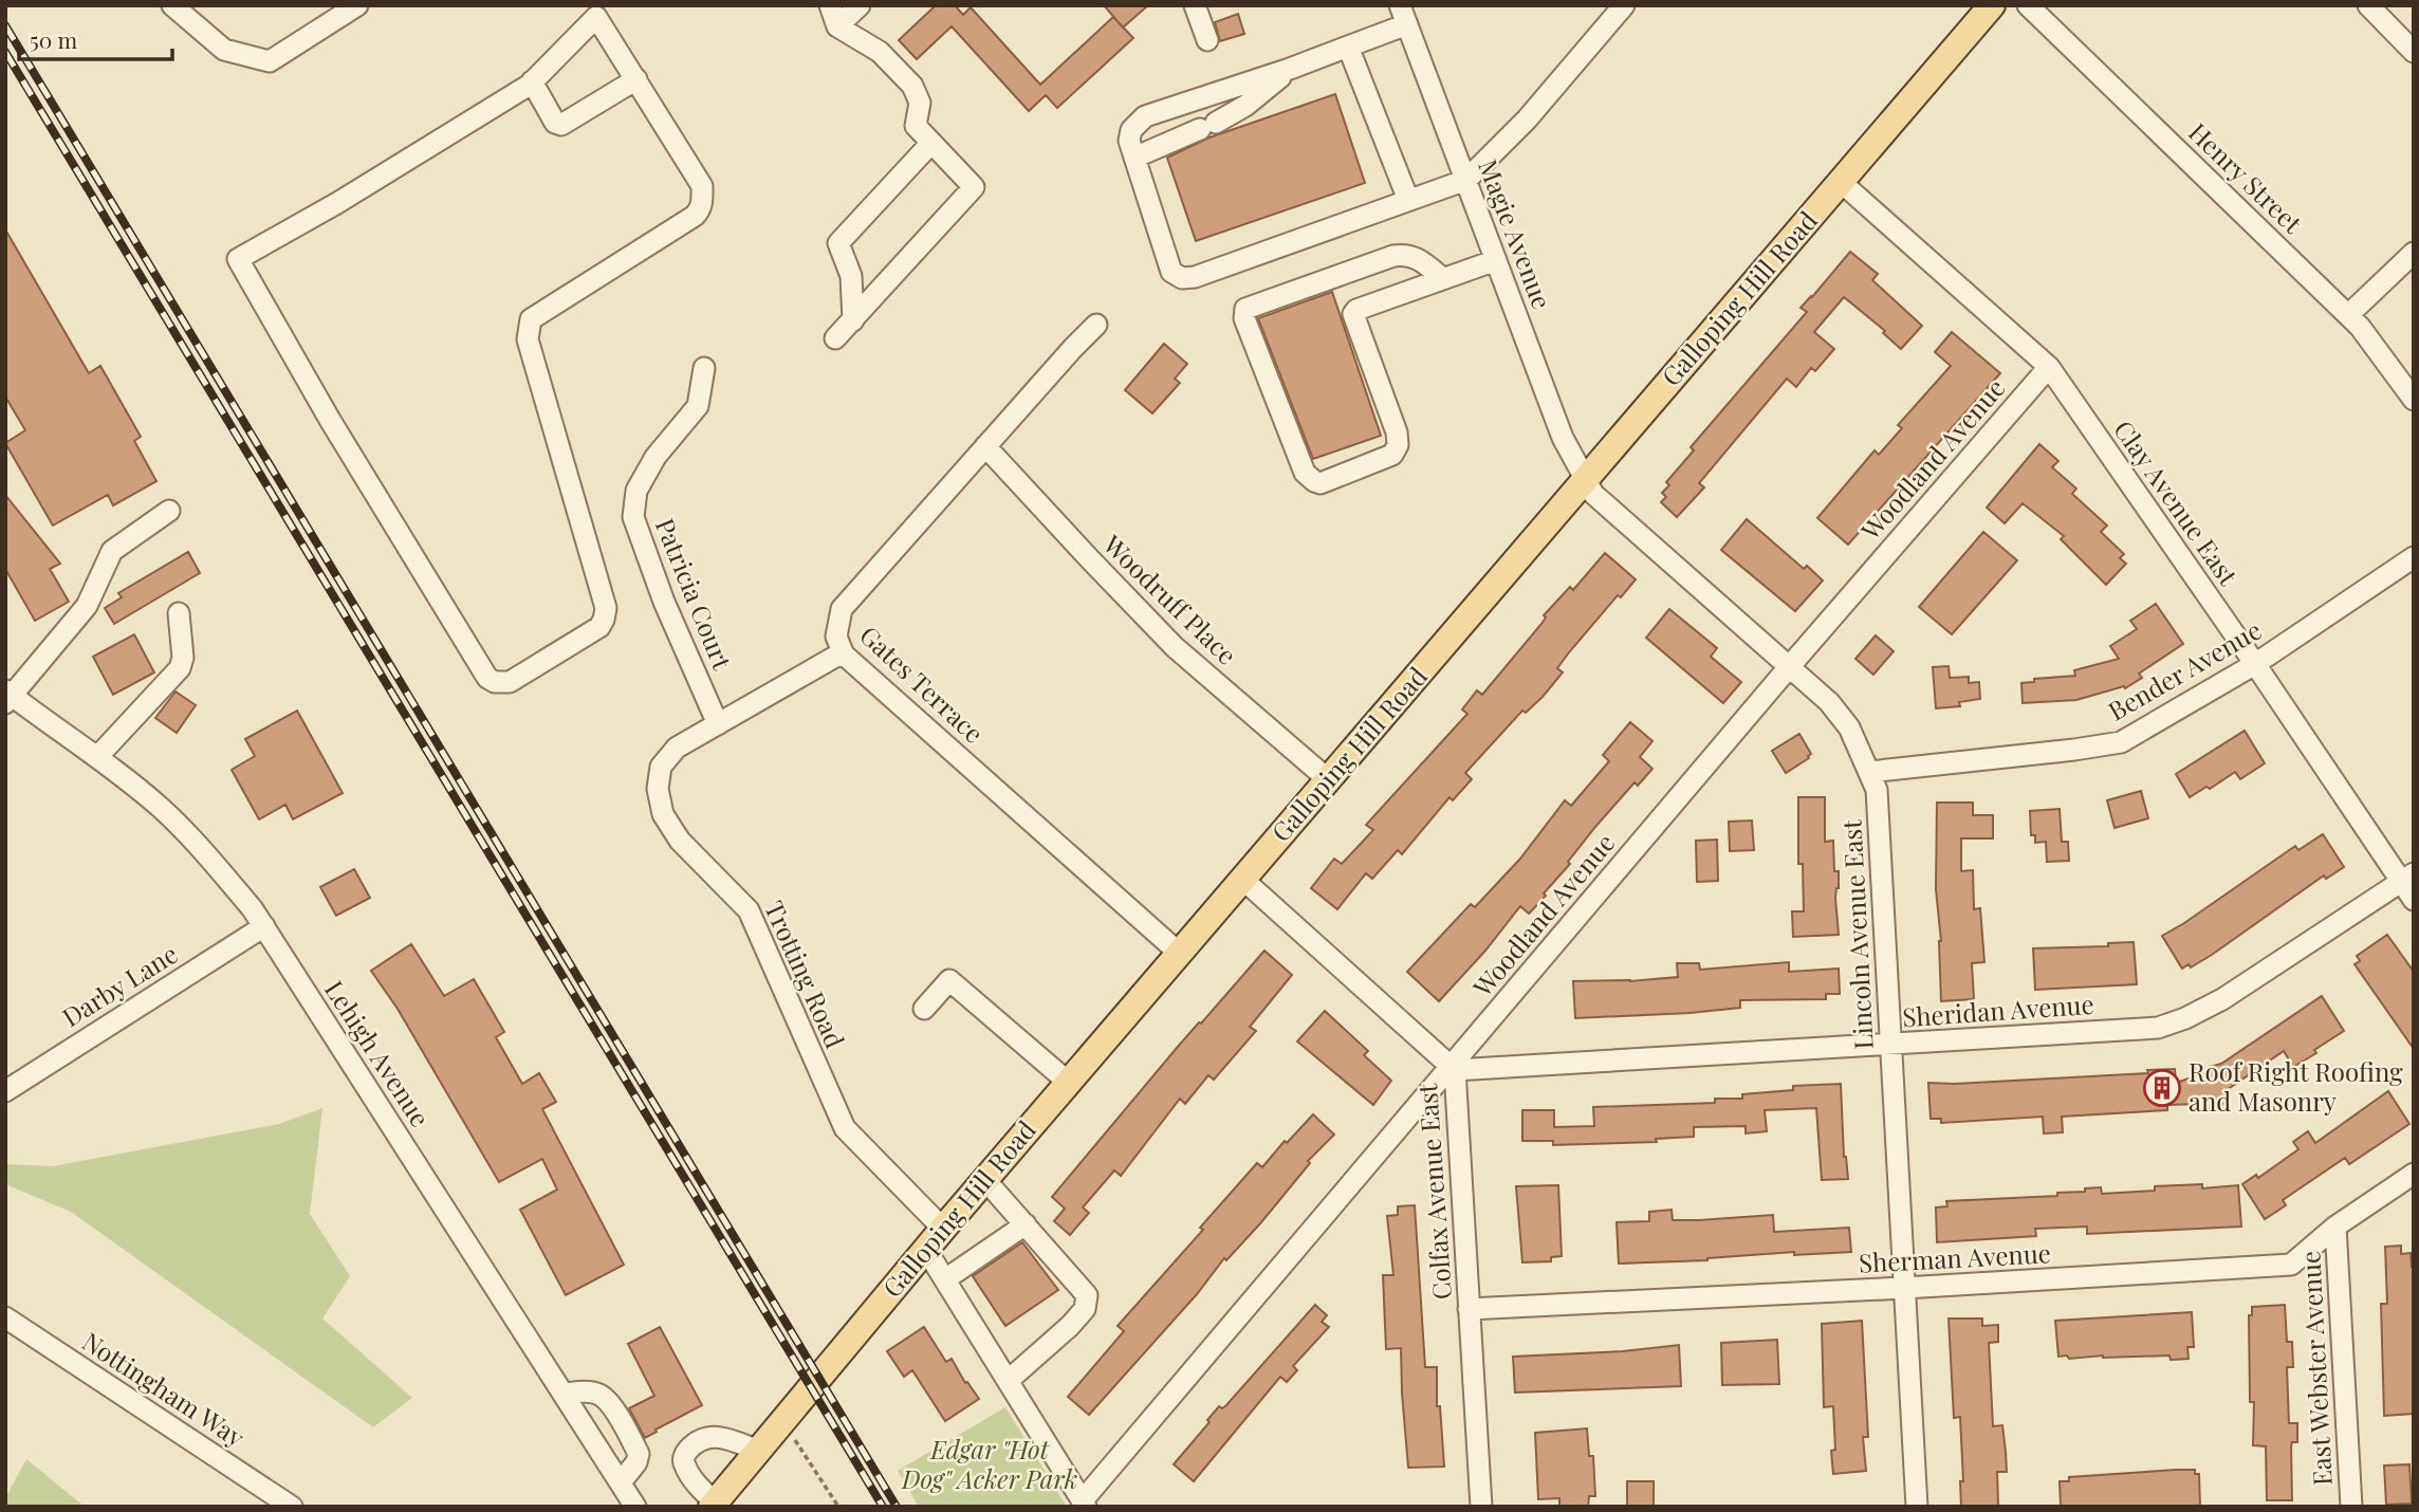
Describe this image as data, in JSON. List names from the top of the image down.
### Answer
{
  "streets": {
    "main road": ["Galloping Hill Road"],
    "street": [
      "Henry Street",
      "Magie Avenue",
      "Woodland Avenue",
      "Clay Avenue East",
      "Patricia Court",
      "Woodruff Place",
      "Bender Avenue",
      "Gates Terrace",
      "Lincoln Avenue East",
      "Trotting Road",
      "Darby Lane",
      "Sheridan Avenue",
      "Lehigh Avenue",
      "Colfax Avenue East",
      "Sherman Avenue",
      "East Webster Avenue",
      "Nottingham Way"
    ]
  },
  "crossings": [
    ["Magie Avenue", "Galloping Hill Road"],
    ["Magie Avenue", "Lincoln Avenue East"],
    ["Galloping Hill Road", "Clay Avenue East"],
    ["Galloping Hill Road", "Woodruff Place"],
    ["Galloping Hill Road", "Gates Terrace"],
    ["Galloping Hill Road", "Lincoln Avenue East"],
    ["Galloping Hill Road", "Trotting Road"],
    ["Galloping Hill Road", "Colfax Avenue East"],
    ["Woodland Avenue", "Clay Avenue East"],
    ["Woodland Avenue", "Lincoln Avenue East"],
    ["Woodland Avenue", "Sheridan Avenue"],
    ["Woodland Avenue", "Colfax Avenue East"],
    ["Clay Avenue East", "Bender Avenue"],
    ["Clay Avenue East", "Sheridan Avenue"],
    ["Patricia Court", "Trotting Road"],
    ["Woodruff Place", "Gates Terrace"],
    ["Bender Avenue", "Lincoln Avenue East"],
    ["Gates Terrace", "Trotting Road"],
    ["Lincoln Avenue East", "Sheridan Avenue"],
    ["Lincoln Avenue East", "Sherman Avenue"],
    ["Darby Lane", "Lehigh Avenue"],
    ["Sheridan Avenue", "Colfax Avenue East"],
    ["Colfax Avenue East", "Sherman Avenue"],
    ["Sherman Avenue", "East Webster Avenue"]
  ],
  "parks": ["Edgar \"Hot Dog\" Acker Park"],
  "places": {
    "building": ["Roof Right Roofing and Masonry"]
  },
  "scale_bar": "50 m"
}
